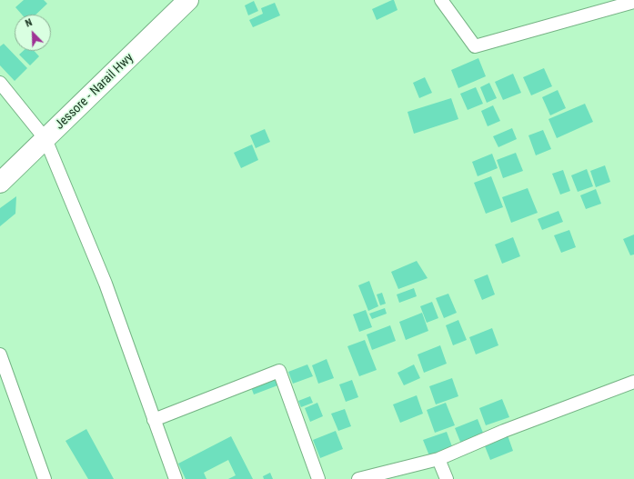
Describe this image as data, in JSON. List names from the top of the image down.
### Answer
{
  "streets": {
    "highway": ["Jessore - Narail Hwy"]
  },
  "north": "top left"
}
